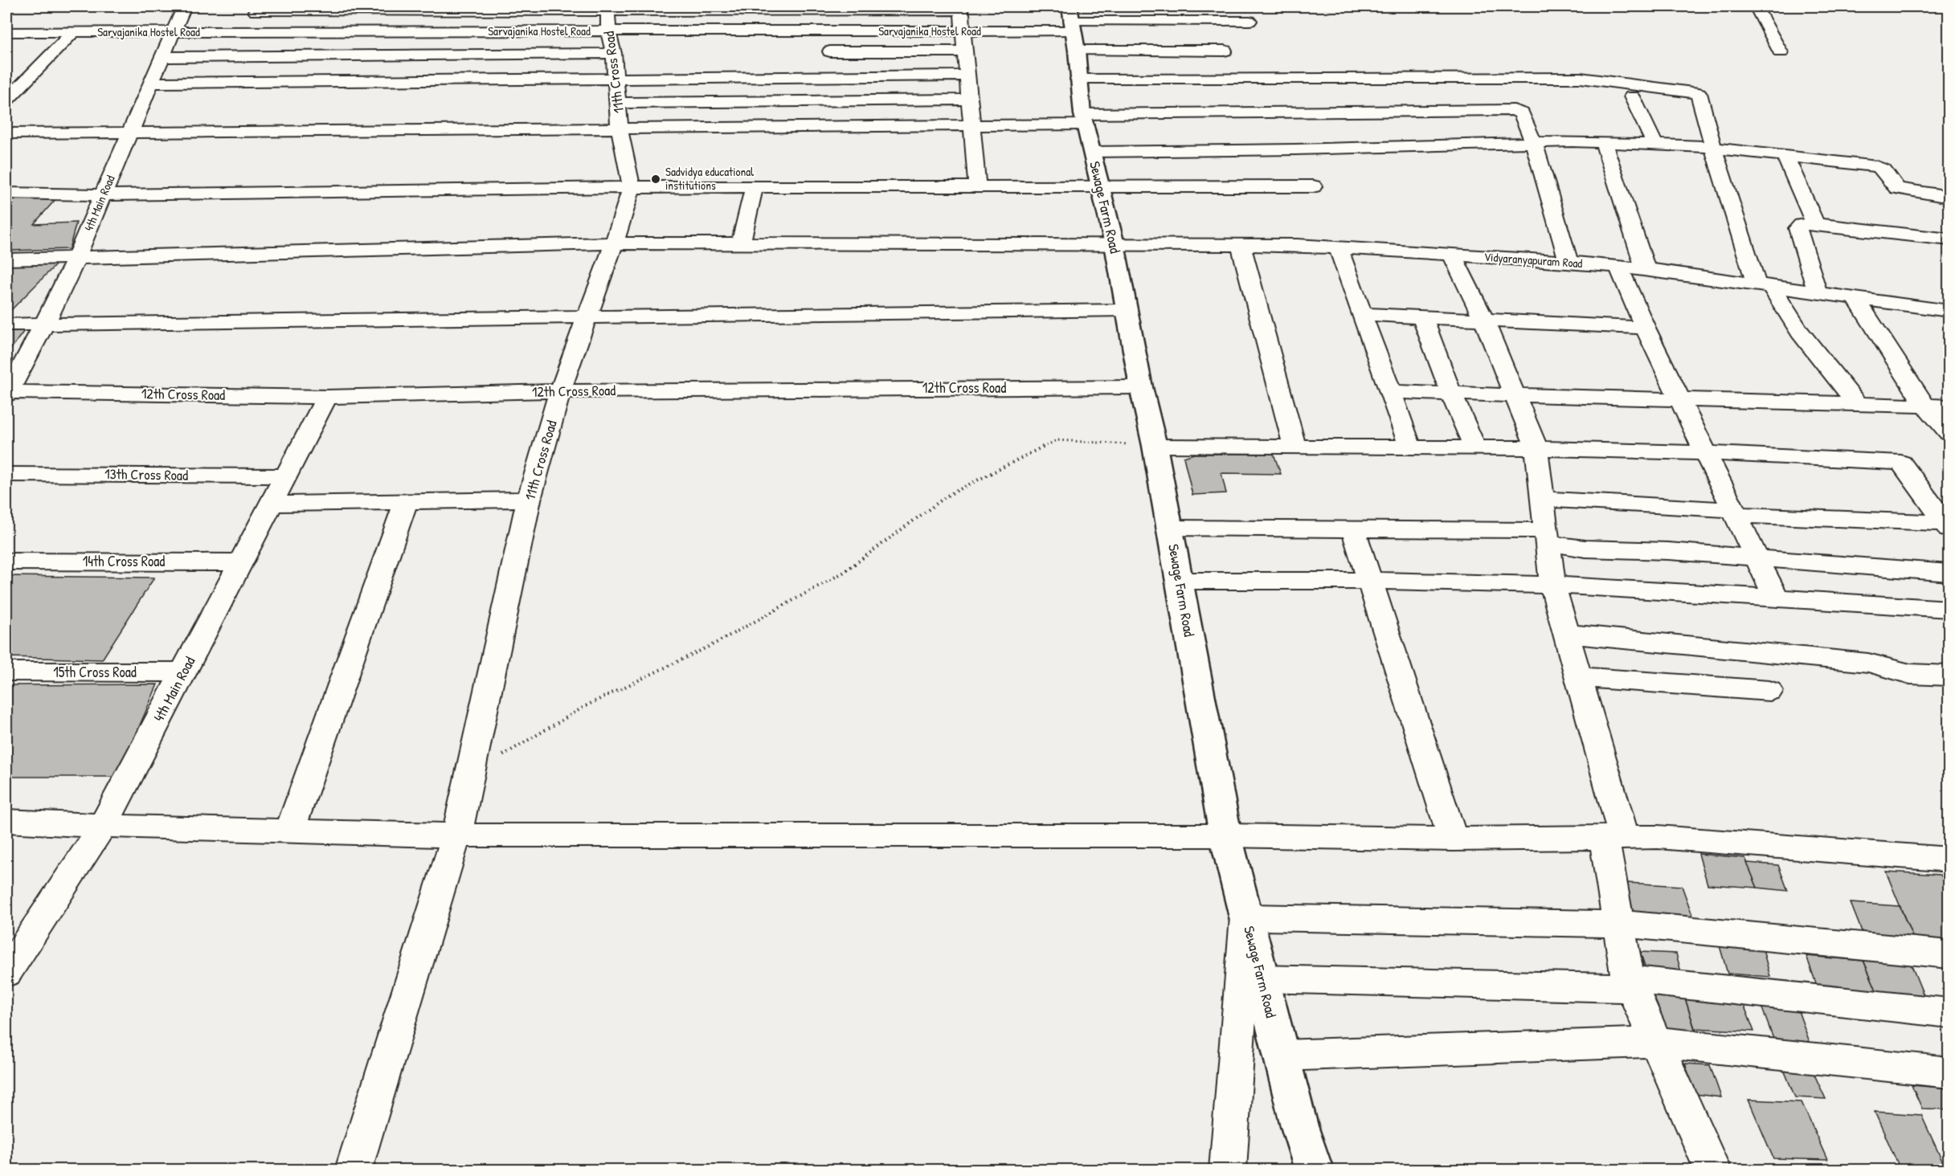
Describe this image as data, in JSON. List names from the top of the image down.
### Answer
{
  "streets": {
    "main road": ["Sewage Farm Road"],
    "street": [
      "Sarvajanika Hostel Road",
      "11th Cross Road",
      "4th Main Road",
      "Vidyaranyapuram Road",
      "12th Cross Road",
      "13th Cross Road",
      "14th Cross Road",
      "15th Cross Road"
    ]
  },
  "crossings": [
    ["Sarvajanika Hostel Road", "11th Cross Road"],
    ["Sarvajanika Hostel Road", "4th Main Road"],
    ["Sarvajanika Hostel Road", "Sewage Farm Road"],
    ["11th Cross Road", "Vidyaranyapuram Road"],
    ["11th Cross Road", "12th Cross Road"],
    ["4th Main Road", "Vidyaranyapuram Road"],
    ["4th Main Road", "12th Cross Road"],
    ["4th Main Road", "13th Cross Road"],
    ["4th Main Road", "14th Cross Road"],
    ["4th Main Road", "15th Cross Road"],
    ["Sewage Farm Road", "Vidyaranyapuram Road"],
    ["Sewage Farm Road", "12th Cross Road"]
  ],
  "places": ["Sadvidya educational institutions"]
}
